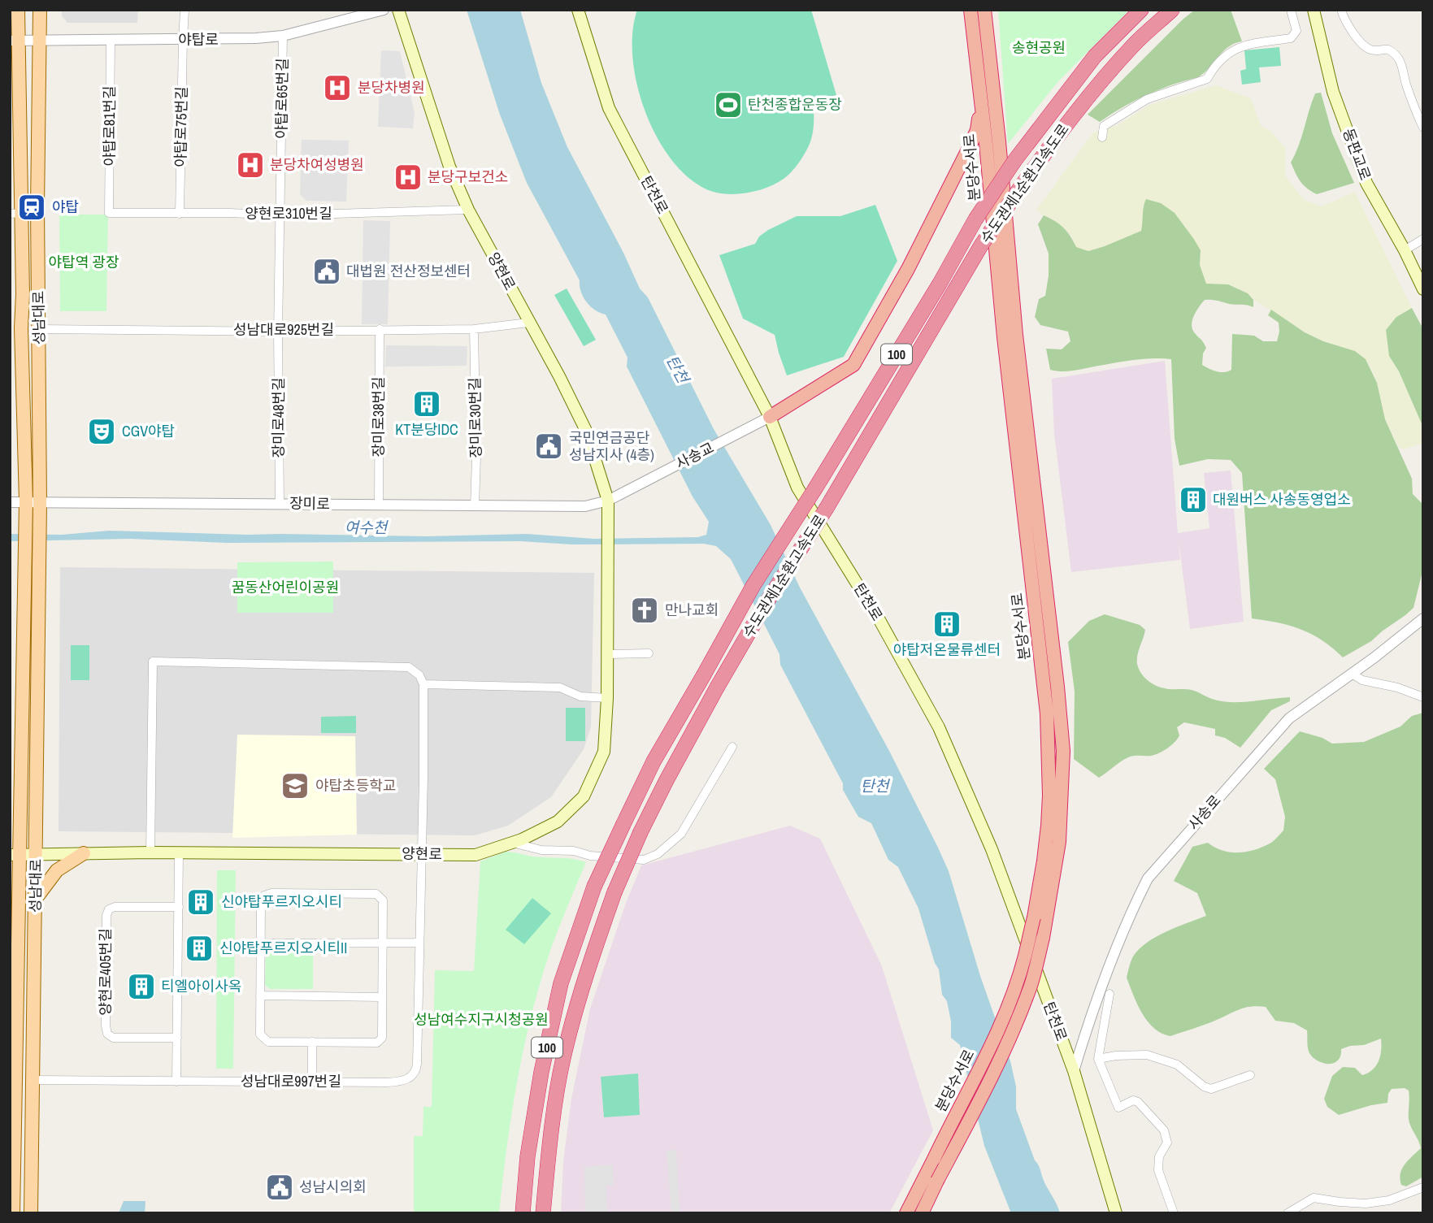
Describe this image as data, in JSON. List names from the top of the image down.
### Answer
{
  "streets": {
    "highway": ["분당수서로", "수도권제1순환고속도로", "100"],
    "main road": [
      "동판교로",
      "탄천로",
      "양현로",
      "성남대로"
    ],
    "street": [
      "야탑로",
      "야탑로65번길",
      "야탑로81번길",
      "야탑로75번길",
      "양현로310번길",
      "성남대로925번길",
      "장미로38번길",
      "장미로48번길",
      "장미로30번길",
      "사송교",
      "장미로",
      "사송로",
      "양현로405번길",
      "성남대로997번길"
    ]
  },
  "crossings": [
    ["야탑로", "야탑로65번길"],
    ["야탑로", "야탑로81번길"],
    ["야탑로", "야탑로75번길"],
    ["야탑로", "성남대로"],
    ["야탑로65번길", "양현로310번길"],
    ["야탑로65번길", "성남대로925번길"],
    ["야탑로65번길", "장미로48번길"],
    ["야탑로81번길", "양현로310번길"],
    ["야탑로75번길", "양현로310번길"],
    ["탄천로", "사송교"],
    ["탄천로", "사송로"],
    ["양현로310번길", "양현로"],
    ["양현로", "성남대로"],
    ["양현로", "성남대로925번길"],
    ["양현로", "사송교"],
    ["양현로", "장미로"],
    ["양현로", "성남대로997번길"],
    ["성남대로", "성남대로925번길"],
    ["성남대로", "장미로"],
    ["성남대로", "성남대로997번길"],
    ["성남대로925번길", "장미로38번길"],
    ["성남대로925번길", "장미로48번길"],
    ["성남대로925번길", "장미로30번길"],
    ["장미로38번길", "장미로"],
    ["장미로48번길", "장미로"],
    ["장미로30번길", "장미로"],
    ["사송교", "장미로"]
  ],
  "water": ["탄천", "여수천"],
  "parks": [
    "송현공원",
    "야탑역 광장",
    "꿈동산어린이공원",
    "성남여수지구시청공원"
  ],
  "places": {
    "hospital": ["분당차병원", "분당차여성병원", "분당구보건소"],
    "sports": ["탄천종합운동장"],
    "station": ["야탑"],
    "public building": ["대법원 전산정보센터", "국민연금공단 성남지사 (4층)", "성남시의회"],
    "building": [
      "KT분당IDC",
      "대원버스 사송동영업소",
      "야탑저온물류센터",
      "신야탑푸르지오시티",
      "신야탑푸르지오시티II",
      "티엘아이사옥"
    ],
    "theatre": ["CGV야탑"],
    "church": ["만나교회"],
    "school or university": ["야탑초등학교"]
  }
}
